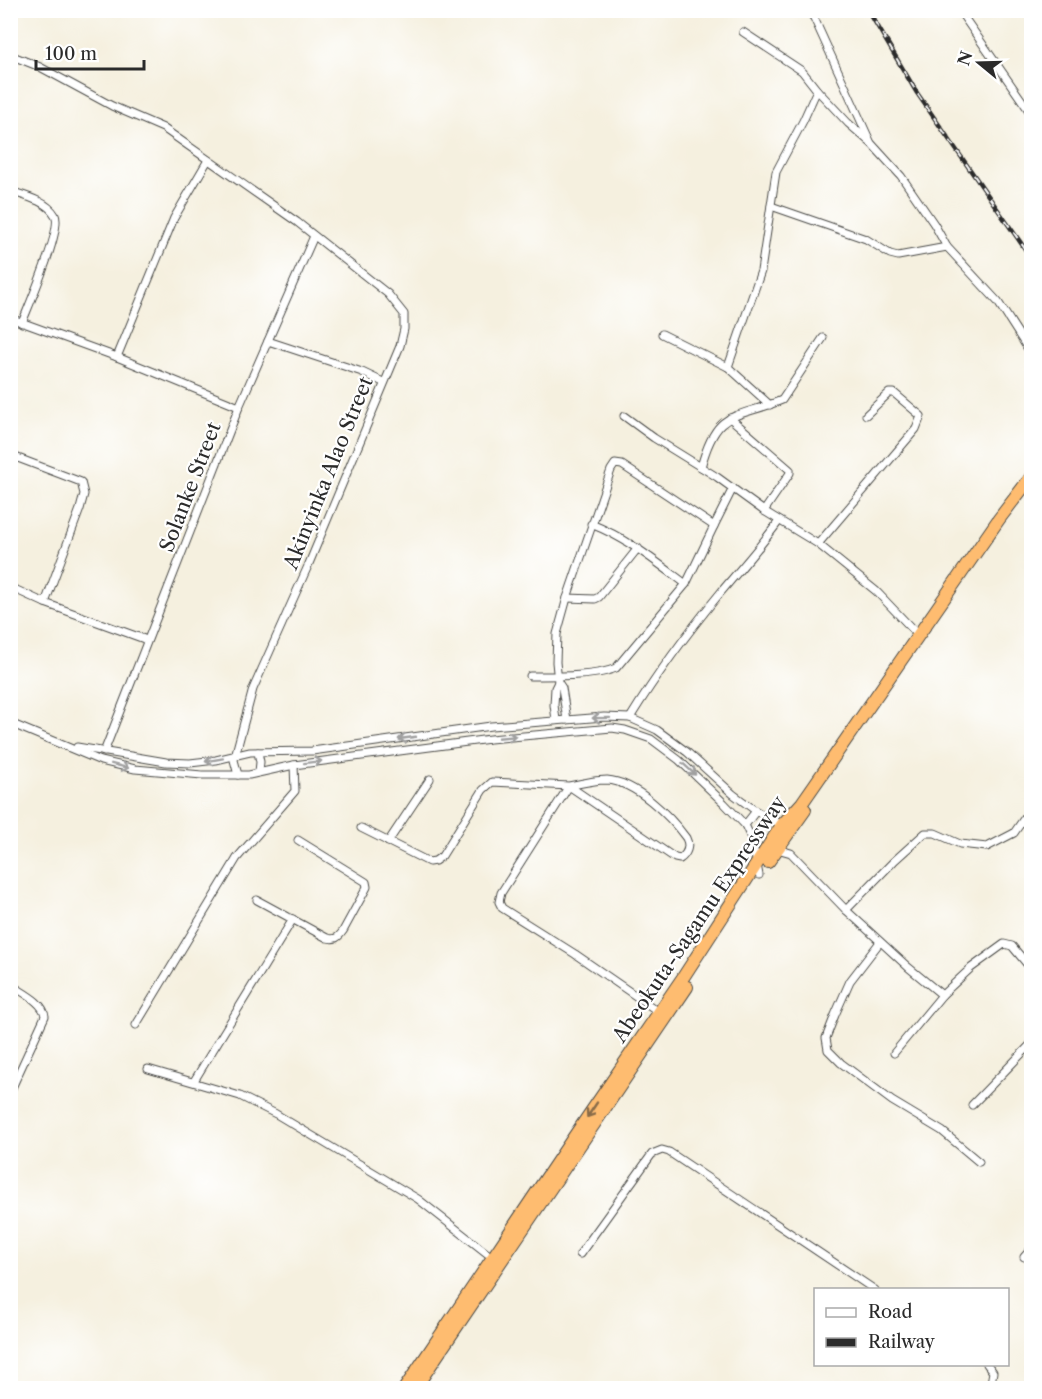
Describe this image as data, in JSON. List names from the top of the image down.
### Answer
{
  "streets": {
    "highway": ["Abeokuta-Sagamu Expressway"],
    "street": ["Akinyinka Alao Street", "Solanke Street"]
  },
  "crossings": [
    ["Akinyinka Alao Street", "Solanke Street"]
  ],
  "legend": ["Road", "Railway"],
  "scale_bar": "100 m",
  "north": "left"
}
